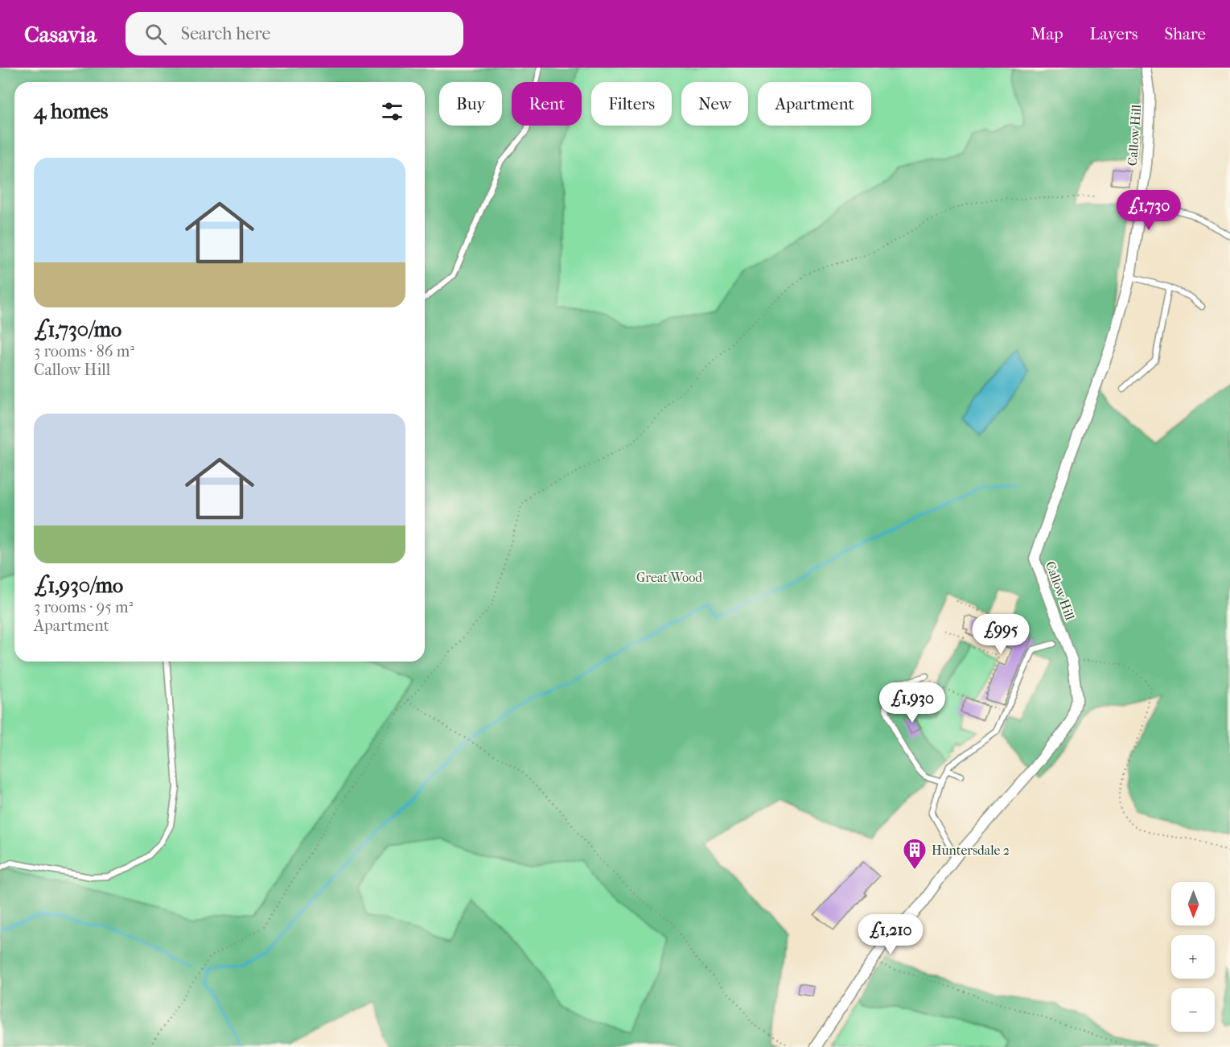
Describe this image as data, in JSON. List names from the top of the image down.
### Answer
{
  "streets": {
    "street": ["Callow Hill"]
  },
  "parks": ["Great Wood"],
  "places": {
    "building": ["Huntersdale 2"]
  },
  "north": "bottom",
  "page": {
    "header": "Casavia",
    "search": "Search here",
    "nav": ["Map", "Layers", "Share"],
    "chip": [
      "Buy",
      "Rent",
      "Filters",
      "New",
      "Apartment"
    ],
    "heading": "4 homes",
    "list": [
      {
        "name": "£1,730/mo",
        "note": "3 rooms · 86 m² · Callow Hill"
      },
      {
        "name": "£1,930/mo",
        "note": "3 rooms · 95 m² · Apartment"
      }
    ],
    "price": [
      "£1,730",
      "£995",
      "£1,930",
      "£1,210"
    ],
    "map_buttons": ["+", "−"]
  }
}
